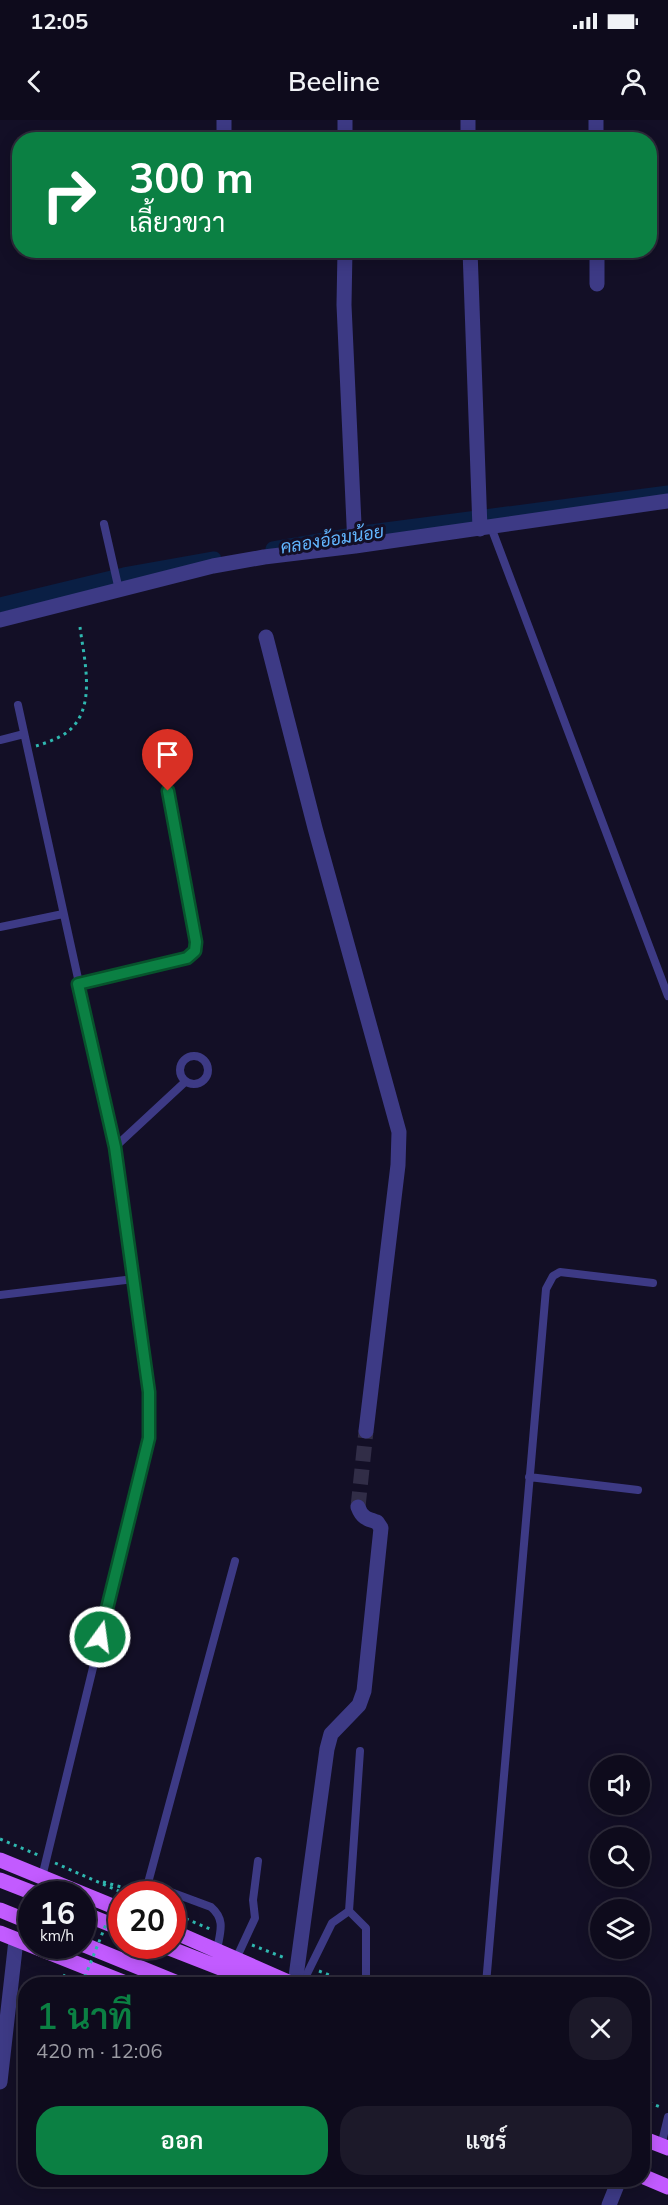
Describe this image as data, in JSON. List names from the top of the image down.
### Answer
{
  "water": ["คลองอ้อมน้อย"],
  "page": {
    "status": "12:05",
    "header": "Beeline",
    "turn": ["300 m", "เลี้ยวขวา"],
    "speed": "16 km/h",
    "limit": "20",
    "heading": ["1 นาที", "420 m · 12:06"],
    "buttons": ["ออก", "แชร์"]
  }
}
